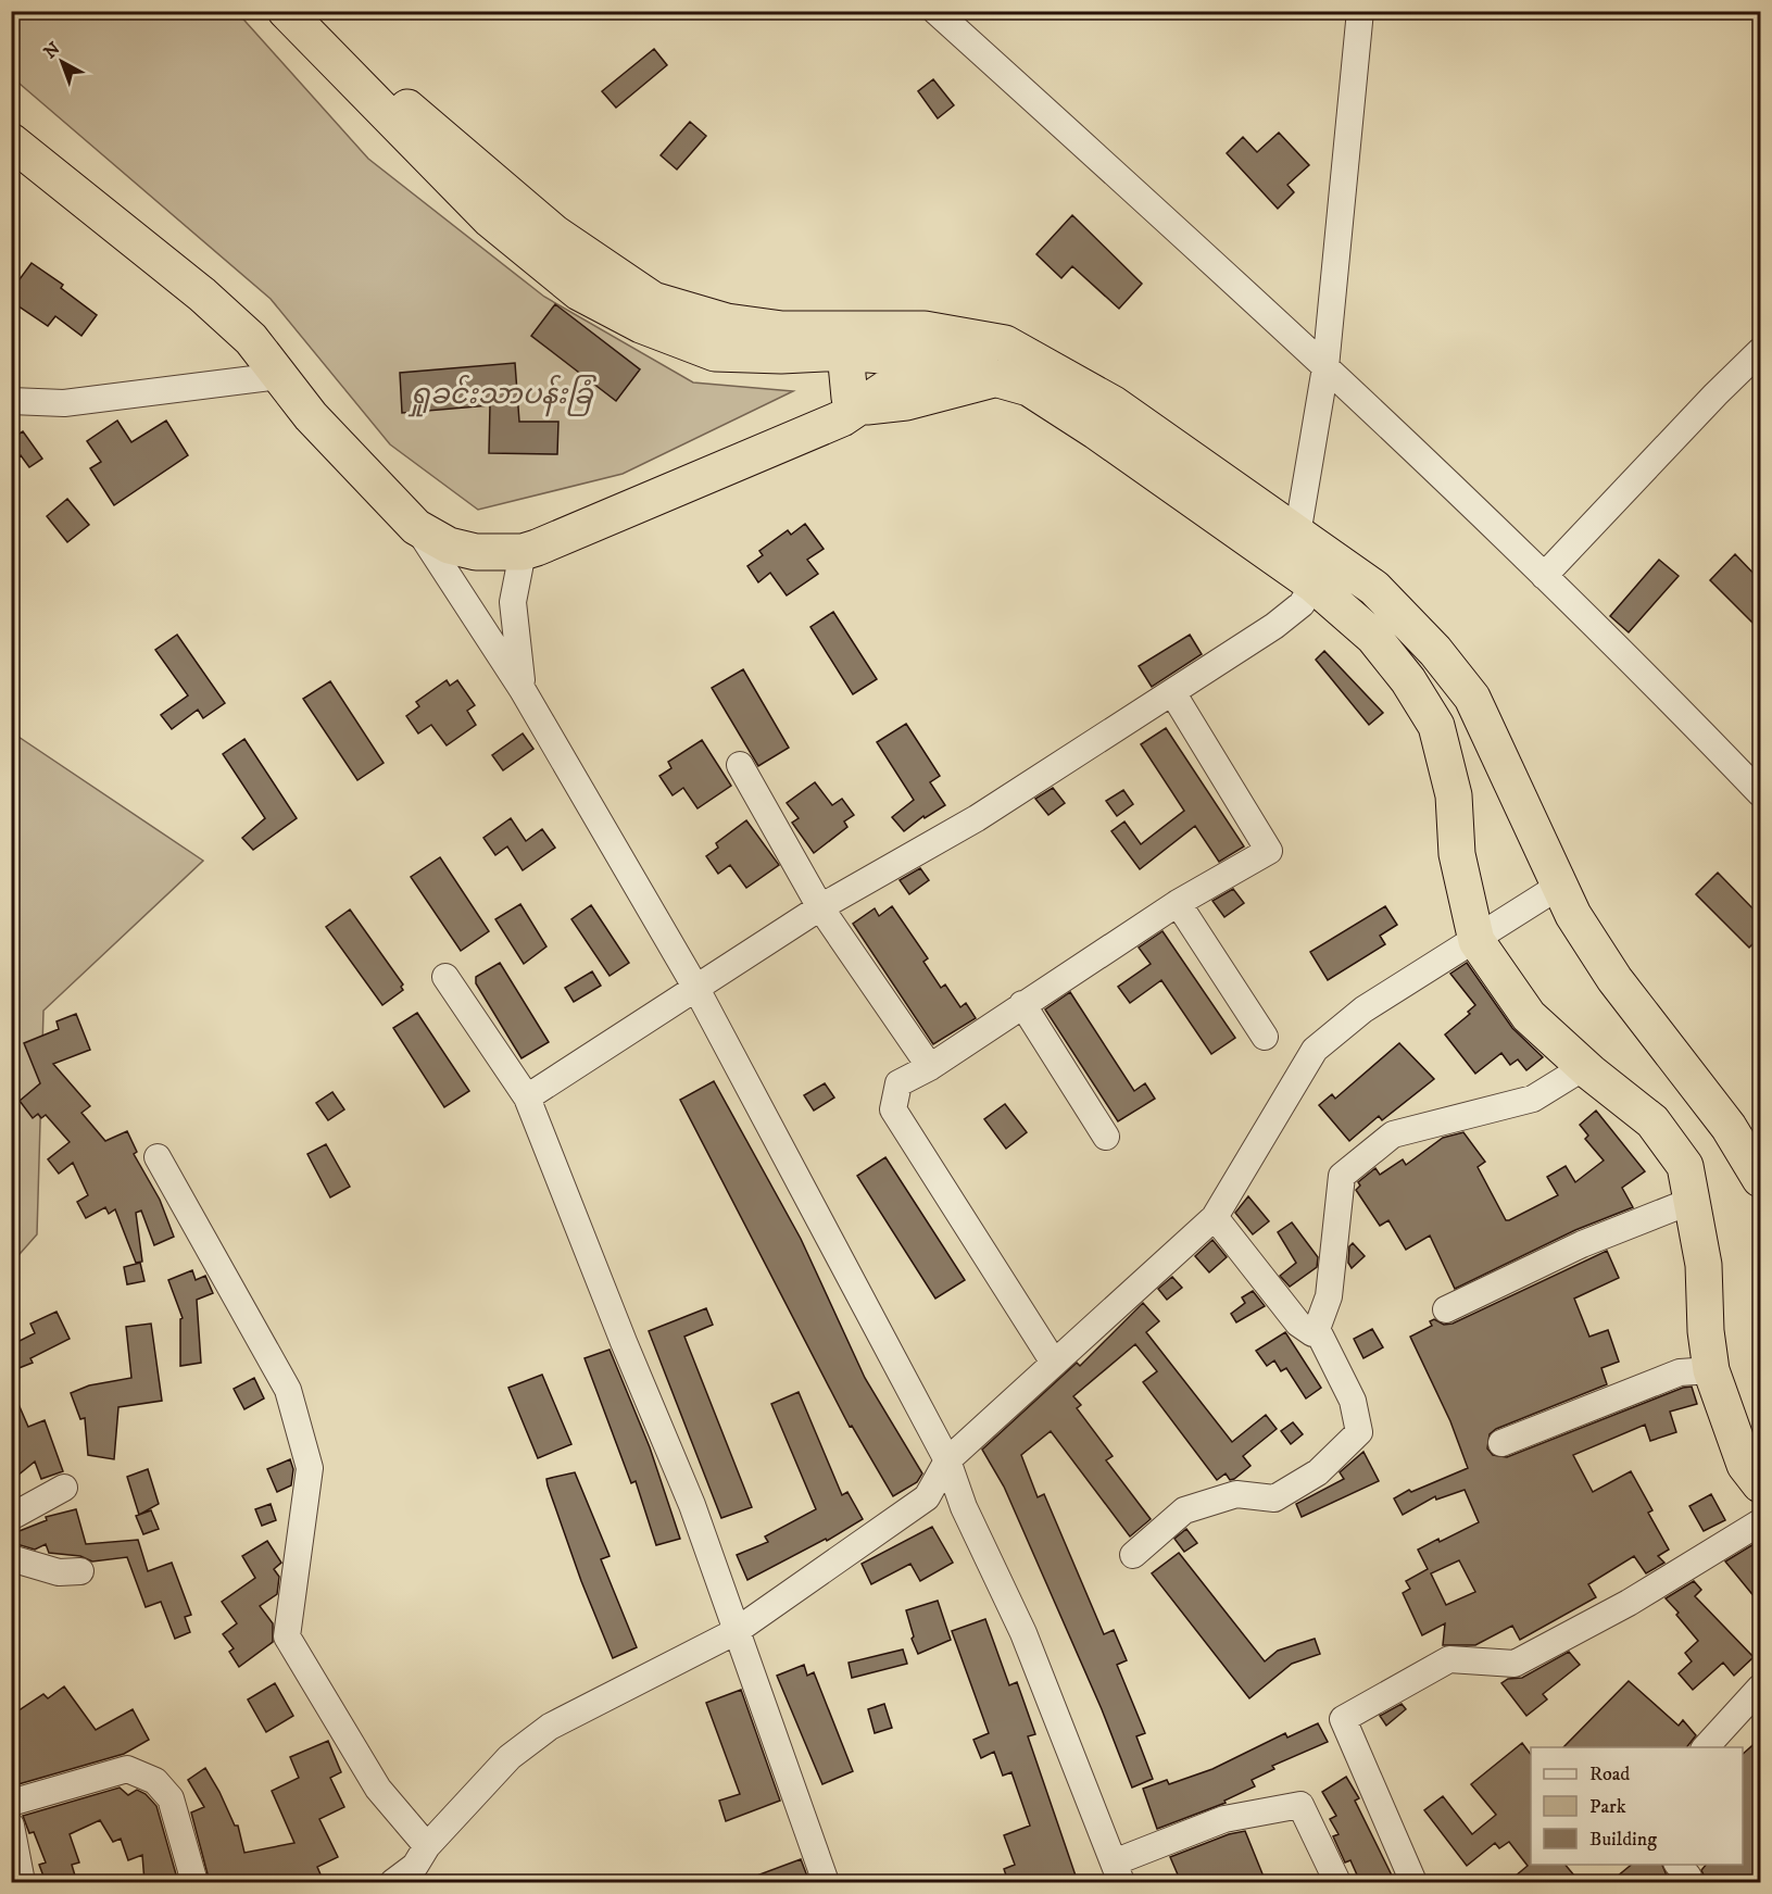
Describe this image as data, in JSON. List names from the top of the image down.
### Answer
{
  "parks": ["ရှုခင်းသာပန်းခြံ"],
  "legend": ["Road", "Park", "Building"],
  "north": "top left"
}
